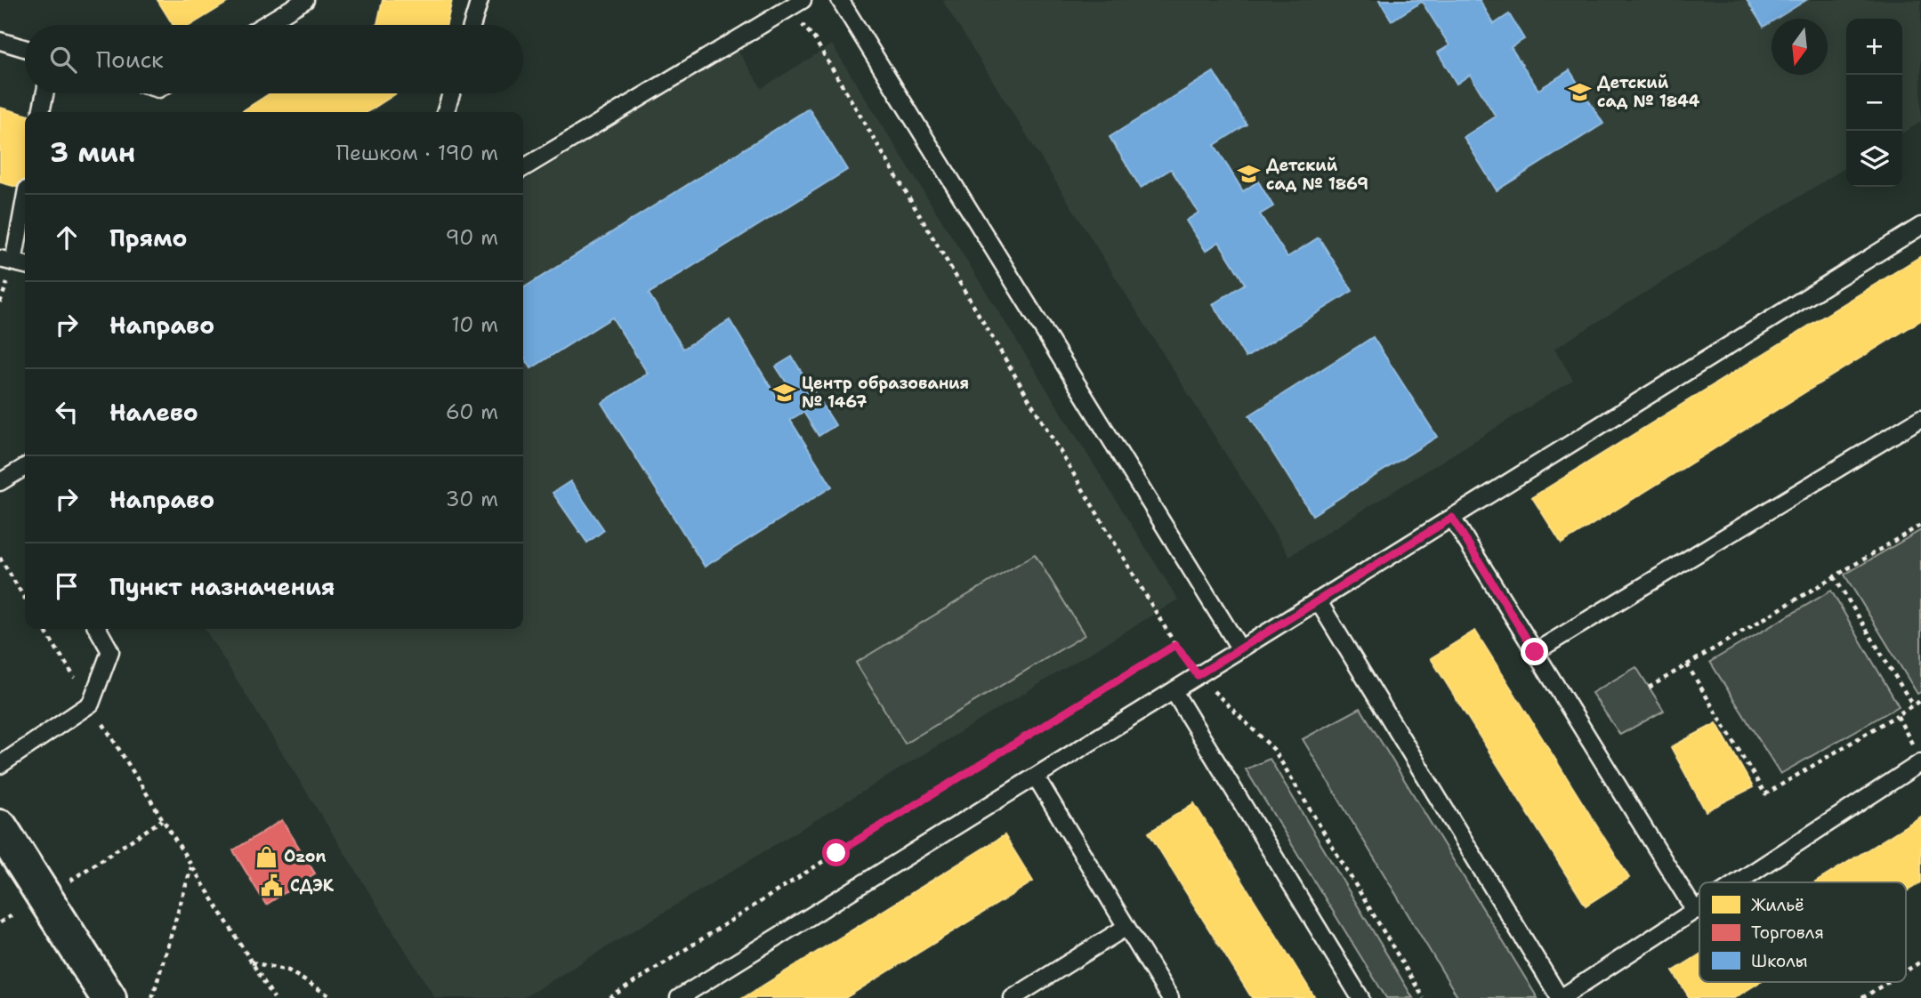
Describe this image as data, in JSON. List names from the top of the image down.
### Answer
{
  "places": {
    "school or university": ["Детский сад № 1844", "Детский сад № 1869", "Центр образования № 1467"],
    "shop": ["Ozon"],
    "public building": ["СДЭК"]
  },
  "legend": ["Жильё", "Торговля", "Школы"],
  "north": "bottom",
  "page": {
    "map_buttons": ["+", "−"],
    "search": "Поиск",
    "heading": ["3 мин", "Пешком · 190 m"],
    "list": [
      ["Прямо", "90 m"],
      ["Направо", "10 m"],
      ["Налево", "60 m"],
      ["Направо", "30 m"],
      "Пункт назначения"
    ]
  }
}
